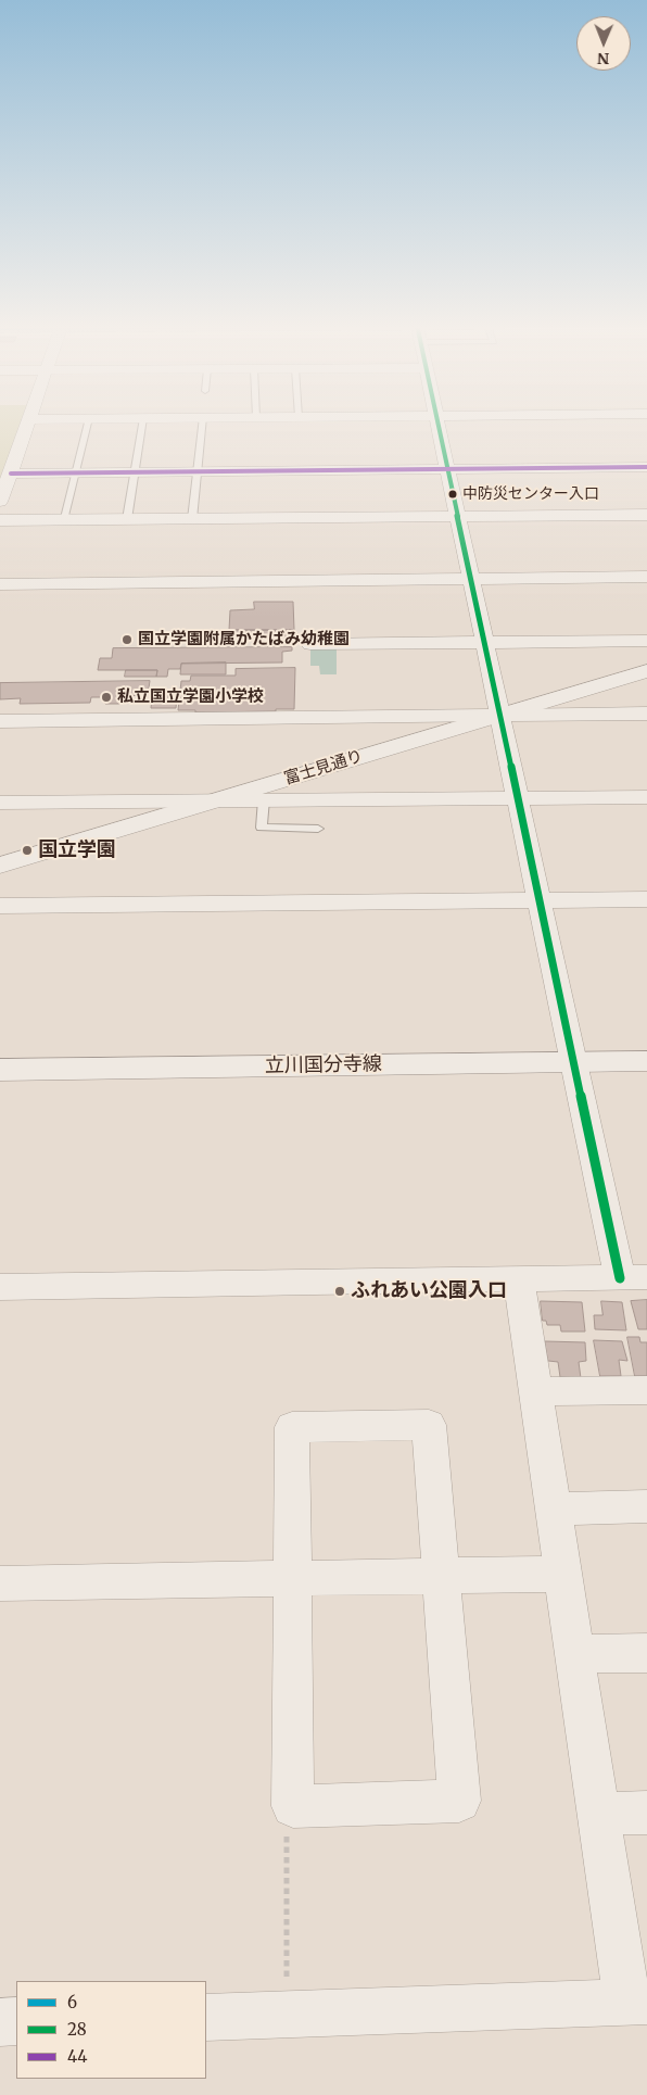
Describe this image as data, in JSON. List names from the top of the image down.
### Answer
{
  "streets": {
    "street": ["富士見通り", "立川国分寺線"]
  },
  "places": [
    "中防災センター入口",
    "国立学園附属かたばみ幼稚園",
    "私立国立学園小学校",
    "国立学園",
    "ふれあい公園入口"
  ],
  "lines": ["transit line 28", "transit line 44"],
  "legend": ["6", "28", "44"],
  "north": "bottom"
}
